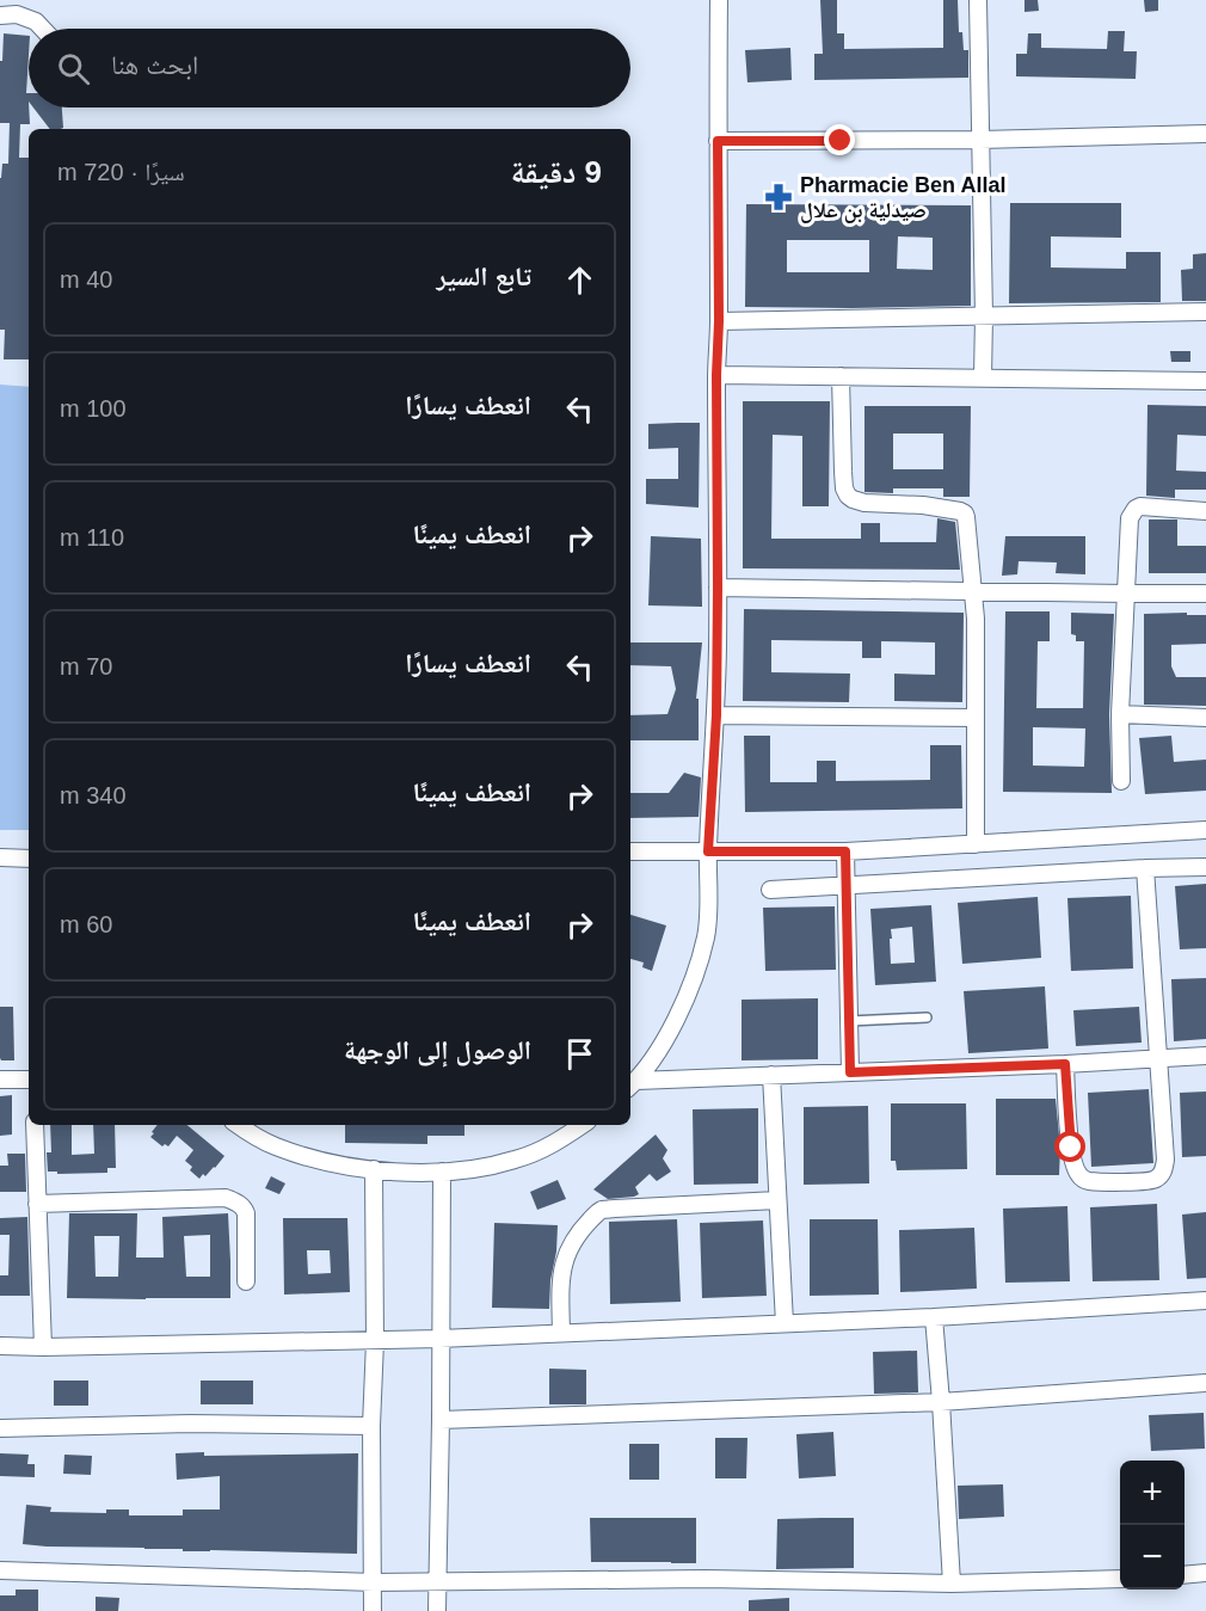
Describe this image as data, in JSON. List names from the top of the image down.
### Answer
{
  "places": {
    "pharmacy": ["Pharmacie Ben Allal صيدلية بن علال"]
  },
  "page": {
    "search": "ابحث هنا",
    "heading": ["9 دقيقة", "سيرًا · 720 m"],
    "list": [
      ["تابع السير", "40 m"],
      ["انعطف يسارًا", "100 m"],
      ["انعطف يمينًا", "110 m"],
      ["انعطف يسارًا", "70 m"],
      ["انعطف يمينًا", "340 m"],
      ["انعطف يمينًا", "60 m"],
      "الوصول إلى الوجهة"
    ],
    "map_buttons": ["+", "−"]
  }
}
